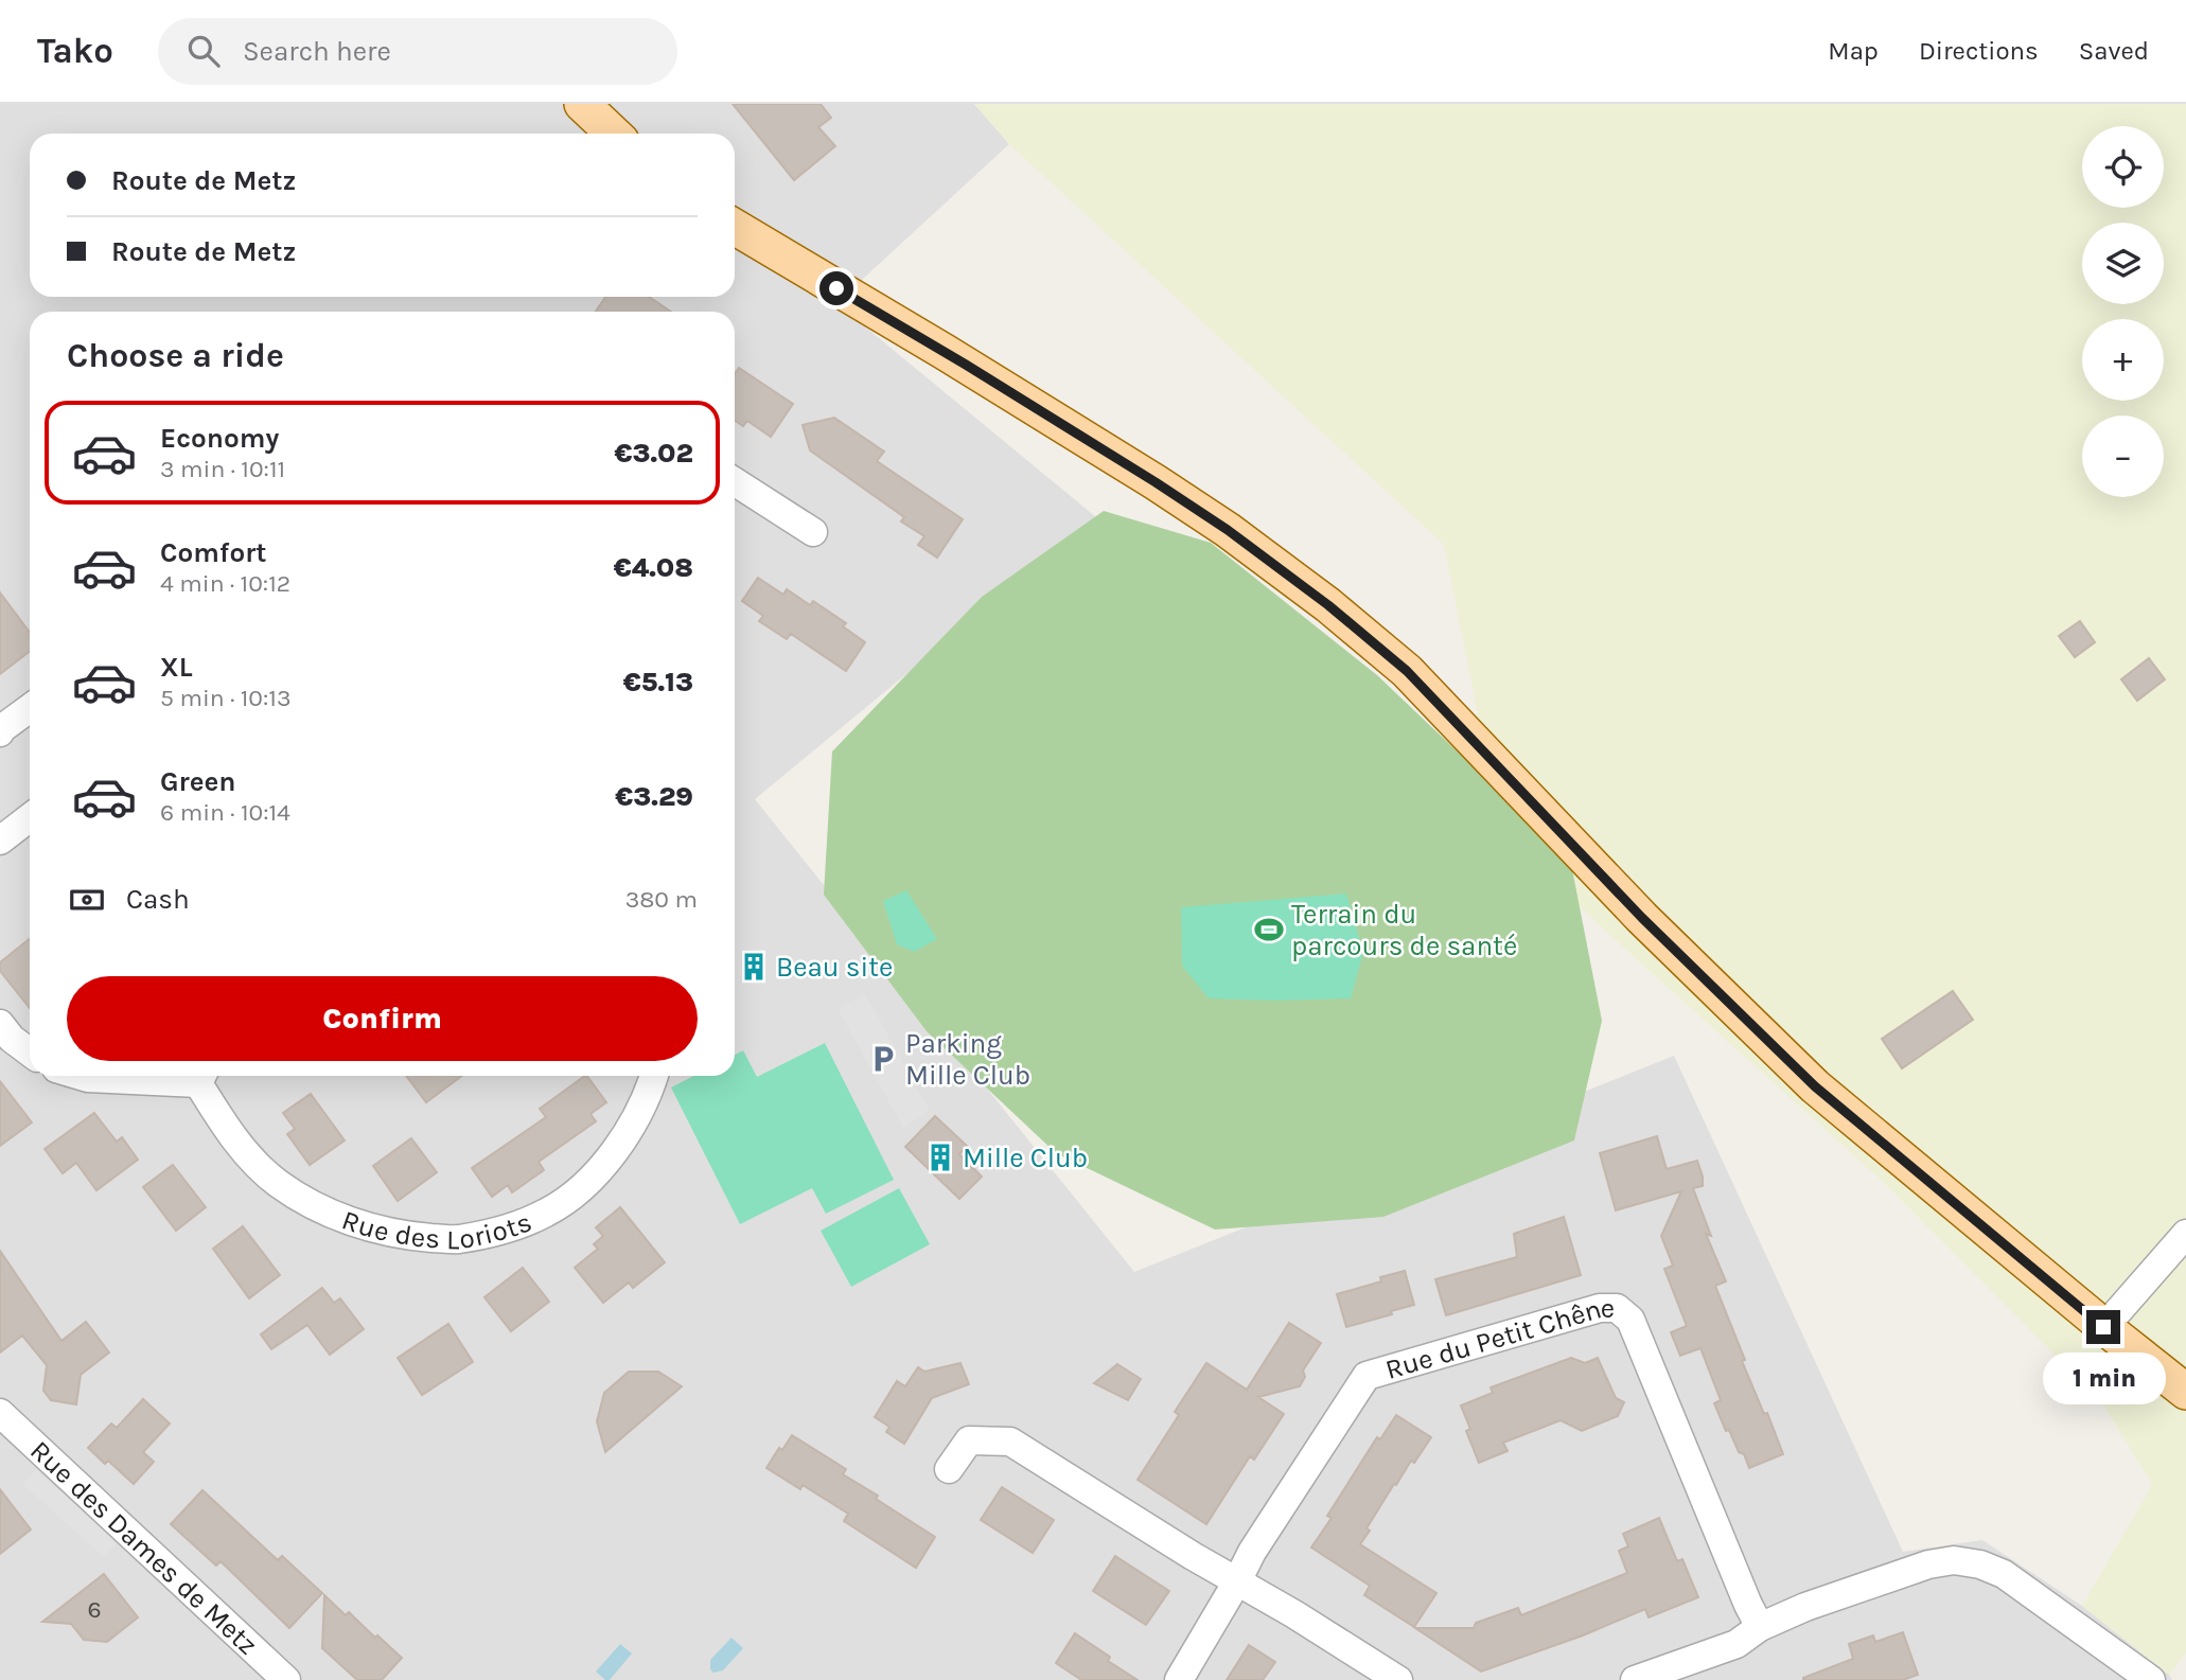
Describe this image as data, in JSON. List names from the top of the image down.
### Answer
{
  "streets": {
    "street": ["Rue des Loriots", "Rue du Petit Chêne", "Rue des Dames de Metz"]
  },
  "places": {
    "sports": ["Terrain du parcours de santé"],
    "building": ["Beau site", "Mille Club"],
    "parking": ["Parking Mille Club"]
  },
  "house_numbers": ["6"],
  "page": {
    "header": "Tako",
    "search": "Search here",
    "nav": ["Map", "Directions", "Saved"],
    "map_buttons": ["+", "−"],
    "banner": ["Route de Metz", "Route de Metz"],
    "heading": "Choose a ride",
    "list": [
      {
        "name": "Economy",
        "note": "3 min · 10:11",
        "value": "€3.02"
      },
      {
        "name": "Comfort",
        "note": "4 min · 10:12",
        "value": "€4.08"
      },
      {
        "name": "XL",
        "note": "5 min · 10:13",
        "value": "€5.13"
      },
      {
        "name": "Green",
        "note": "6 min · 10:14",
        "value": "€3.29"
      }
    ],
    "pay": ["Cash", "380 m"],
    "buttons": "Confirm",
    "bubble": "1 min"
  }
}
